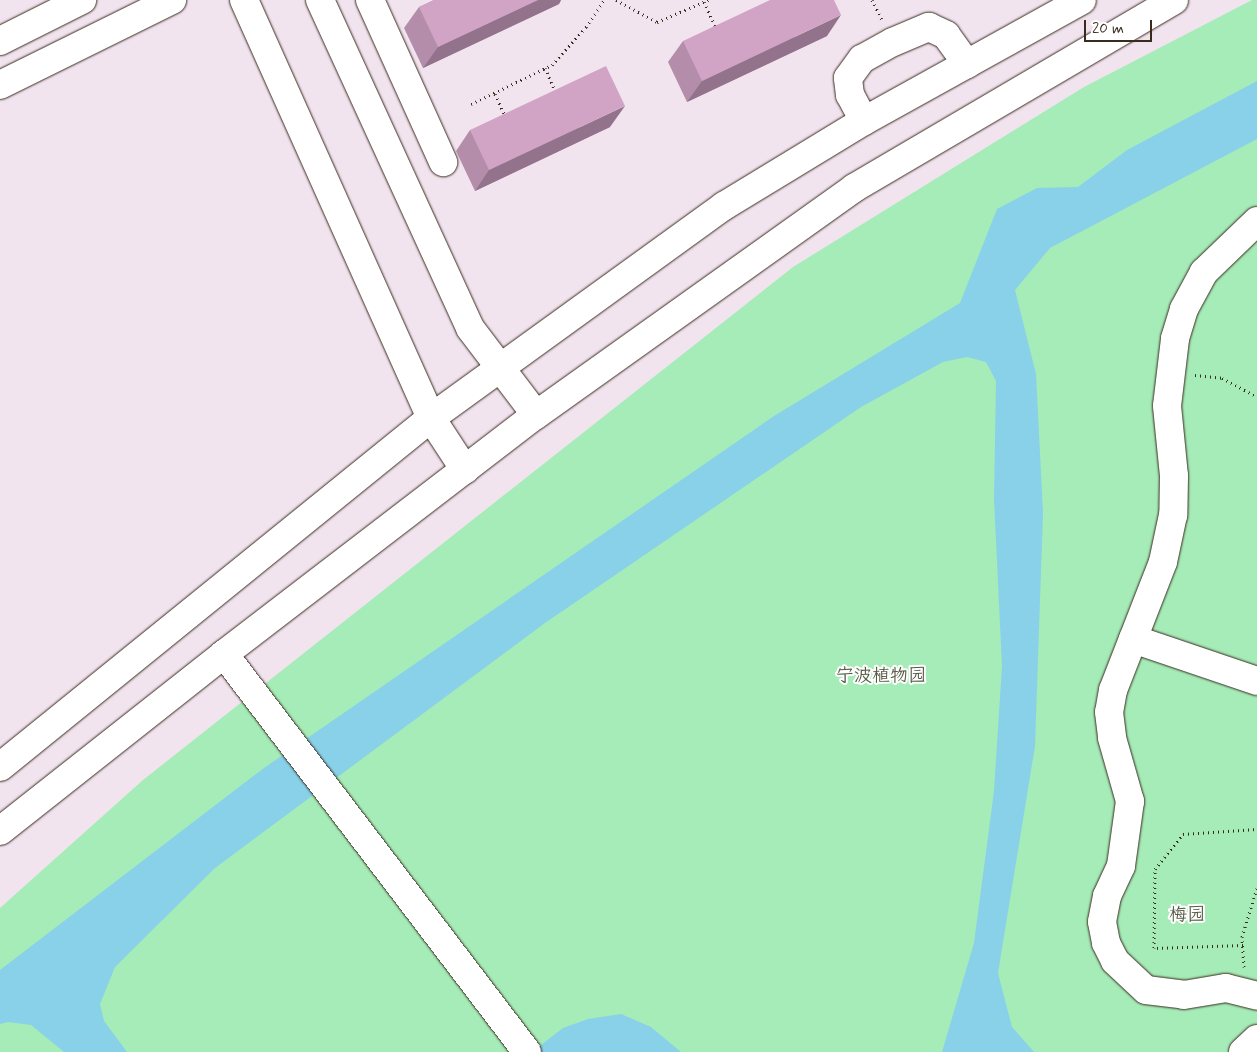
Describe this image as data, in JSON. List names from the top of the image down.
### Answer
{
  "parks": ["宁波植物园", "梅园"],
  "scale_bar": "20 m"
}
